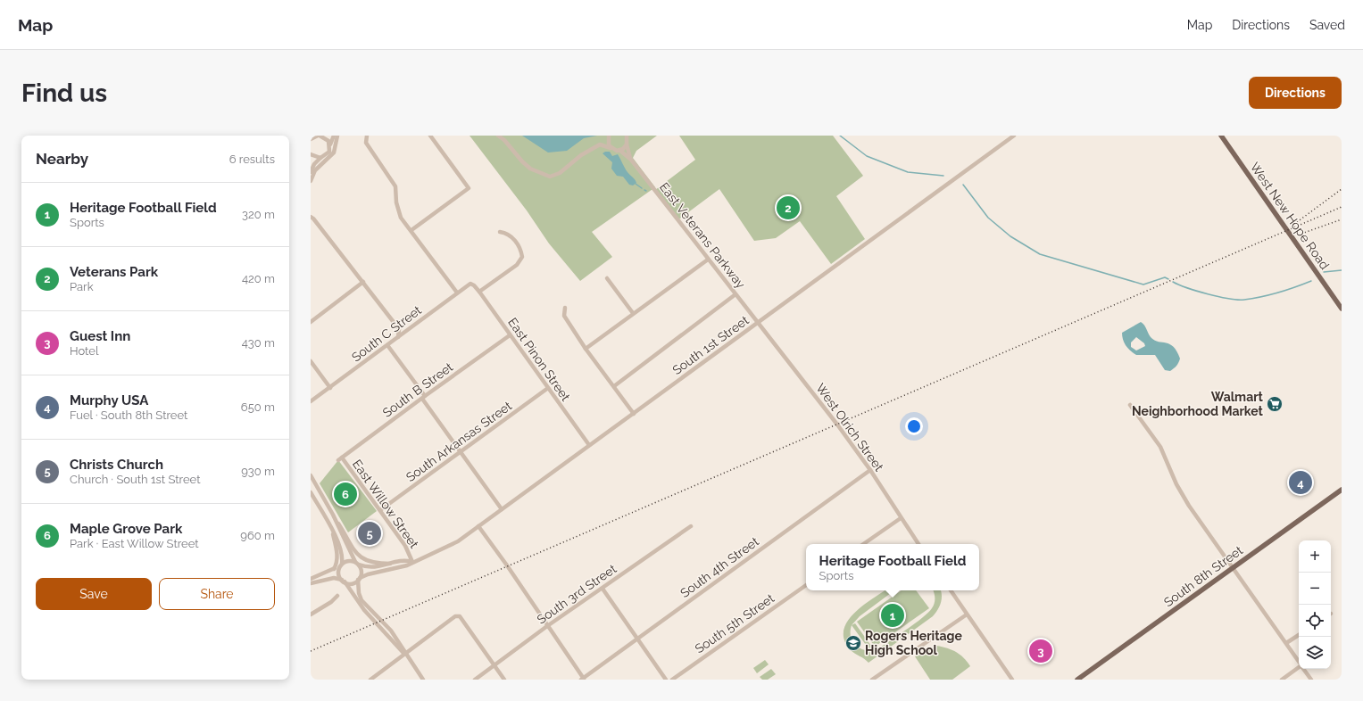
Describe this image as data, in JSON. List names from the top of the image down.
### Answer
{
  "streets": {
    "main road": ["West New Hope Road", "South 8th Street"],
    "street": [
      "East Veterans Parkway",
      "South C Street",
      "South 1st Street",
      "East Pinon Street",
      "South B Street",
      "West Olrich Street",
      "South Arkansas Street",
      "East Willow Street",
      "South 4th Street",
      "South 3rd Street",
      "South 5th Street"
    ]
  },
  "crossings": [
    ["East Veterans Parkway", "South 1st Street"],
    ["East Veterans Parkway", "West Olrich Street"],
    ["South C Street", "East Pinon Street"],
    ["South 1st Street", "East Pinon Street"],
    ["South 1st Street", "West Olrich Street"],
    ["South 1st Street", "East Willow Street"],
    ["East Pinon Street", "South B Street"],
    ["East Pinon Street", "South Arkansas Street"],
    ["South B Street", "East Willow Street"],
    ["West Olrich Street", "South 4th Street"],
    ["South Arkansas Street", "East Willow Street"]
  ],
  "places": {
    "supermarket": ["Walmart Neighborhood Market"],
    "school or university": ["Rogers Heritage High School"]
  },
  "page": {
    "header": "Map",
    "nav": ["Map", "Directions", "Saved"],
    "buttons": [
      "Directions",
      ["Save", "Share"]
    ],
    "title": "Find us",
    "heading": ["Nearby", "6 results"],
    "list": [
      {
        "mark": "1",
        "name": "Heritage Football Field",
        "note": "Sports",
        "value": "320 m"
      },
      {
        "mark": "2",
        "name": "Veterans Park",
        "note": "Park",
        "value": "420 m"
      },
      {
        "mark": "3",
        "name": "Guest Inn",
        "note": "Hotel",
        "value": "430 m"
      },
      {
        "mark": "4",
        "name": "Murphy USA",
        "note": "Fuel · South 8th Street",
        "value": "650 m"
      },
      {
        "mark": "5",
        "name": "Christs Church",
        "note": "Church · South 1st Street",
        "value": "930 m"
      },
      {
        "mark": "6",
        "name": "Maple Grove Park",
        "note": "Park · East Willow Street",
        "value": "960 m"
      }
    ],
    "pins": [
      "2",
      "4",
      "6",
      "5",
      "1",
      "3"
    ],
    "map_buttons": ["+", "−"],
    "popup": ["Heritage Football Field", "Sports"]
  }
}
